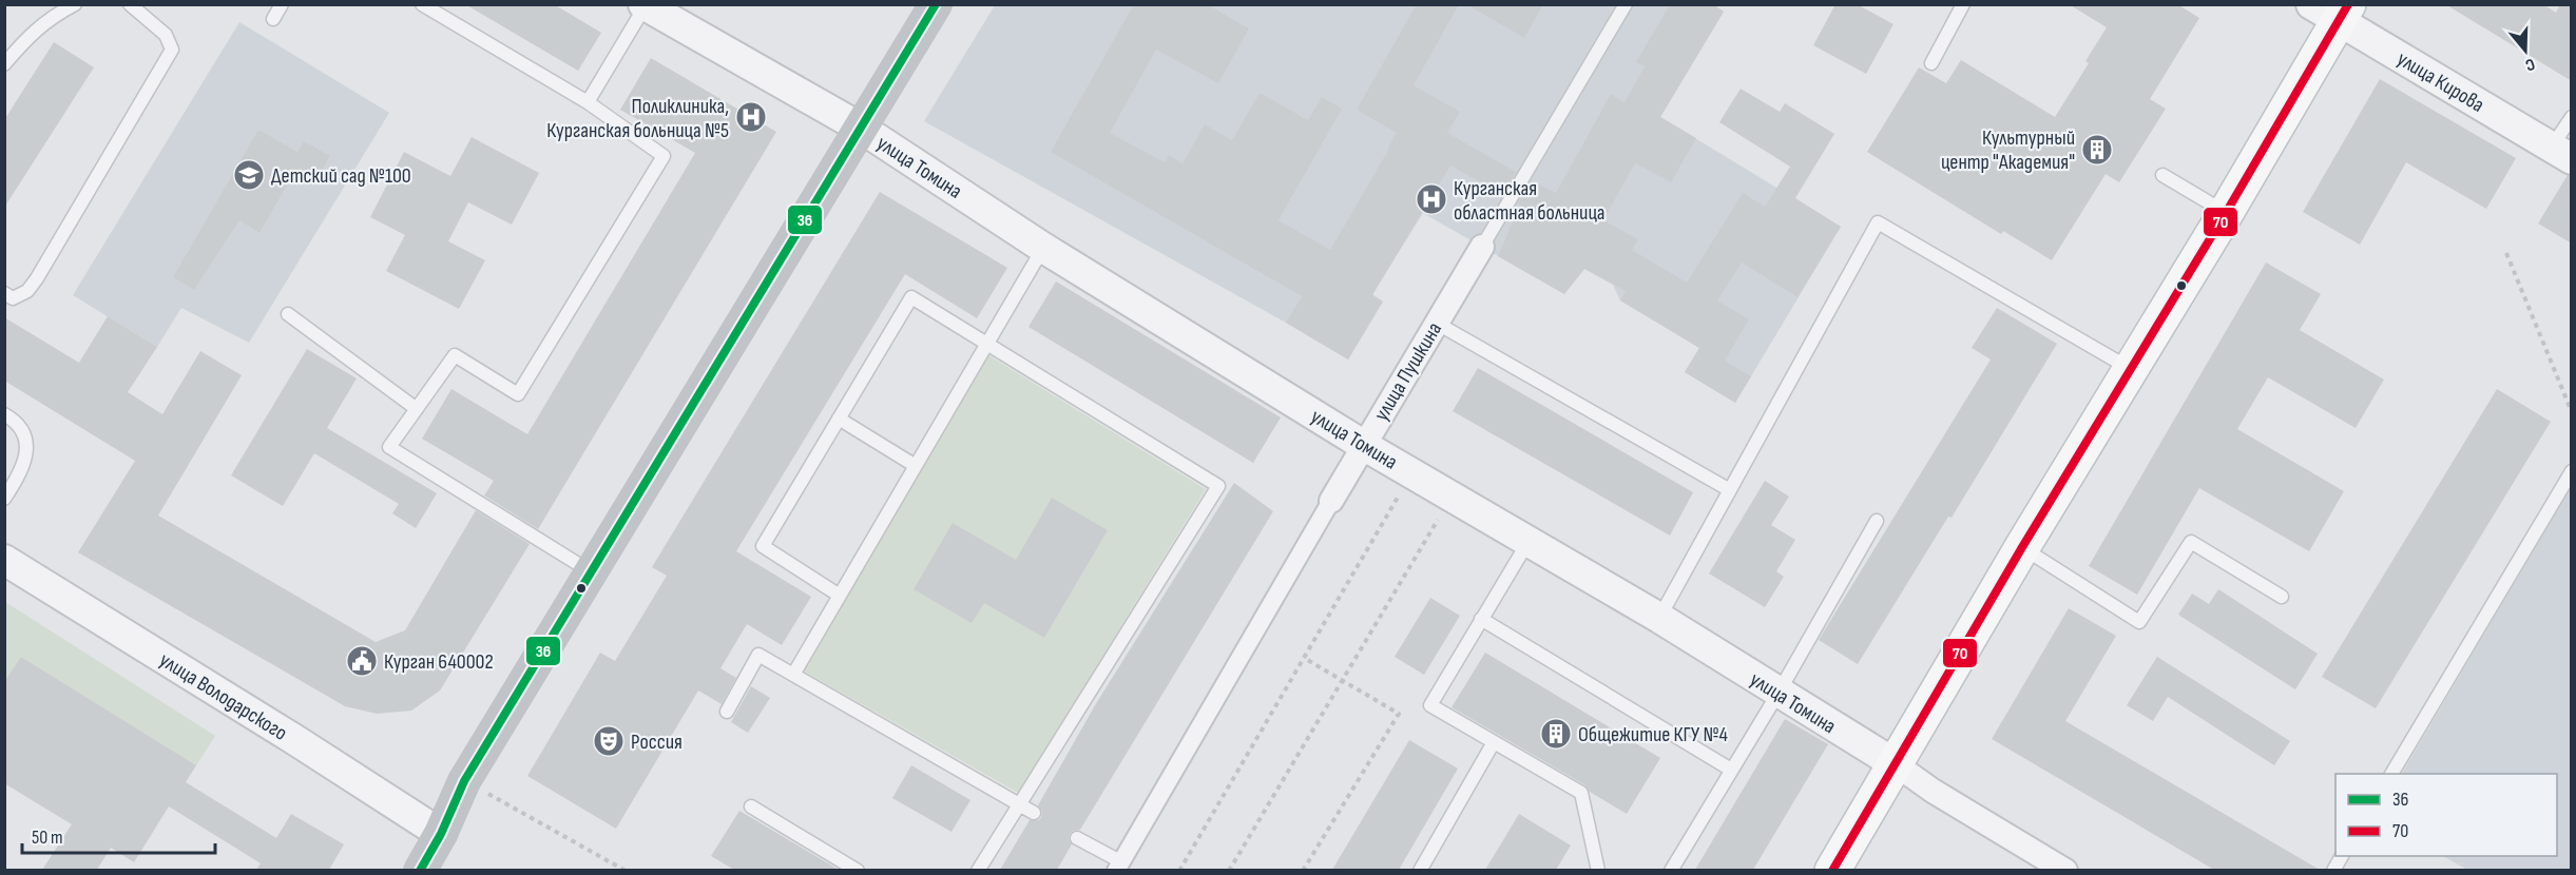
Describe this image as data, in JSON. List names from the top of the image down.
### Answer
{
  "streets": {
    "street": [
      "улица Кирова",
      "улица Томина",
      "улица Пушкина",
      "улица Володарского"
    ]
  },
  "crossings": [
    ["улица Томина", "улица Пушкина"]
  ],
  "places": {
    "hospital": ["Поликлиника, Курганская больница №5", "Курганская областная больница"],
    "building": ["Культурный центр \"Академия\"", "Общежитие КГУ №4"],
    "school or university": ["Детский сад №100"],
    "public building": ["Курган 640002"],
    "theatre": ["Россия"]
  },
  "lines": ["transit line 36", "transit line 70"],
  "legend": ["36", "70"],
  "scale_bar": "50 m",
  "north": "bottom"
}
